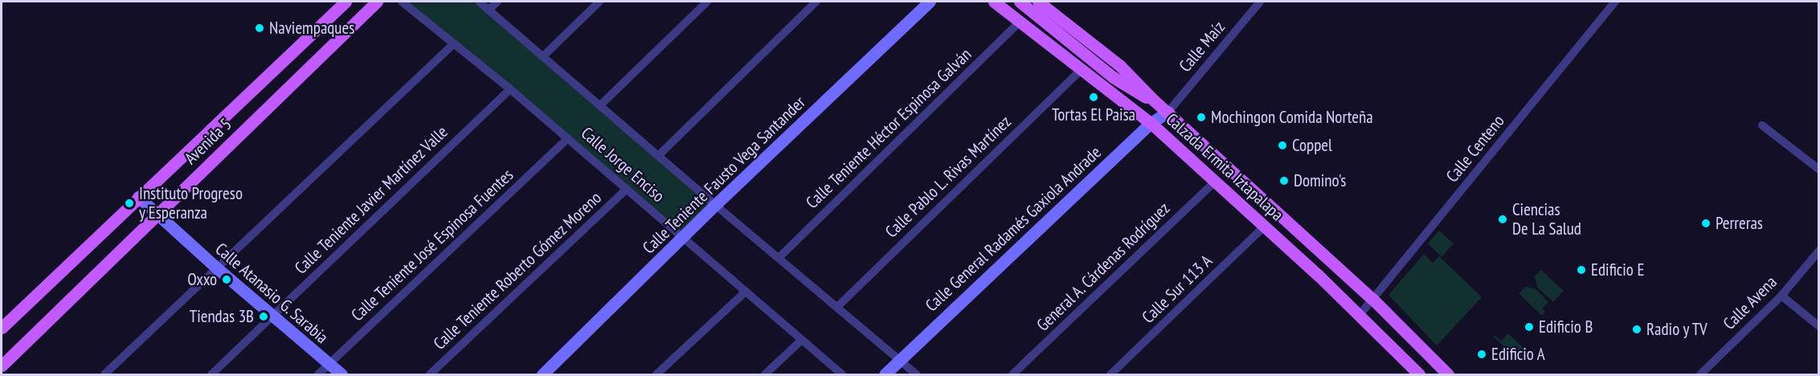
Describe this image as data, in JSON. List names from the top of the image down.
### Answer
{
  "streets": {
    "main road": ["Avenida 5", "Calzada Ermita Iztapalapa"],
    "street": [
      "Calle Maíz",
      "Calle Teniente Héctor Espinosa Galván",
      "Calle Centeno",
      "Calle Jorge Enciso",
      "Calle Teniente Fausto Vega Santander",
      "Calle Pablo L. Rivas Martínez",
      "Calle Teniente Javier Martínez Valle",
      "Calle General Radamés Gaxiola Andrade",
      "Calle Teniente José Espinosa Fuentes",
      "General A. Cárdenas Rodríguez",
      "Calle Teniente Roberto Gómez Moreno",
      "Calle Sur 113 A",
      "Calle Atanasio G. Sarabia",
      "Calle Avena"
    ]
  },
  "crossings": [
    ["Calle Maíz", "Calzada Ermita Iztapalapa"],
    ["Calle Maíz", "Calle General Radamés Gaxiola Andrade"],
    ["Calle Teniente Héctor Espinosa Galván", "Calle Jorge Enciso"],
    ["Calle Teniente Héctor Espinosa Galván", "Calzada Ermita Iztapalapa"],
    ["Avenida 5", "Calle Atanasio G. Sarabia"],
    ["Calle Centeno", "Calzada Ermita Iztapalapa"],
    ["Calle Jorge Enciso", "Calle Teniente Fausto Vega Santander"],
    ["Calle Jorge Enciso", "Calle Pablo L. Rivas Martínez"],
    ["Calle Jorge Enciso", "Calle Teniente Javier Martínez Valle"],
    ["Calle Jorge Enciso", "Calle General Radamés Gaxiola Andrade"],
    ["Calle Jorge Enciso", "Calle Teniente José Espinosa Fuentes"],
    ["Calle Jorge Enciso", "Calle Teniente Roberto Gómez Moreno"],
    ["Calzada Ermita Iztapalapa", "Calle Pablo L. Rivas Martínez"],
    ["Calzada Ermita Iztapalapa", "Calle General Radamés Gaxiola Andrade"],
    ["Calzada Ermita Iztapalapa", "General A. Cárdenas Rodríguez"],
    ["Calzada Ermita Iztapalapa", "Calle Sur 113 A"],
    ["Calle Teniente Javier Martínez Valle", "Calle Atanasio G. Sarabia"],
    ["Calle Teniente José Espinosa Fuentes", "Calle Atanasio G. Sarabia"]
  ],
  "places": [
    "Naviempaques",
    "Tortas El Paisa",
    "Mochingon Comida Norteña",
    "Coppel",
    "Domino's",
    "Instituto Progreso y Esperanza",
    "Ciencias De La Salud",
    "Perreras",
    "Edificio E",
    "Oxxo",
    "Tiendas 3B",
    "Edificio B",
    "Radio y TV",
    "Edificio A"
  ]
}
